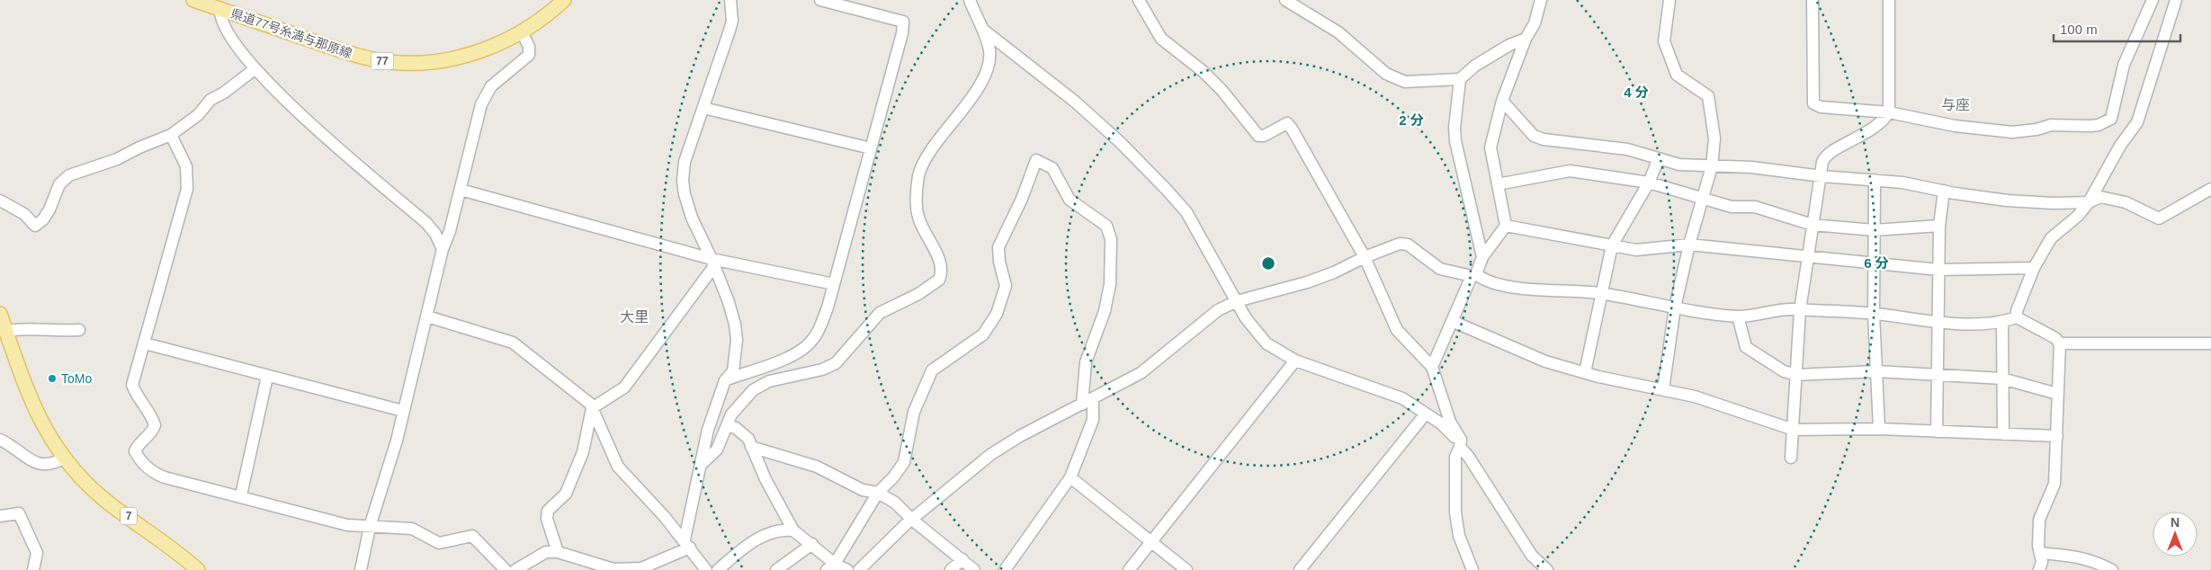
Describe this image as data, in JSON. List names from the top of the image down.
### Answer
{
  "streets": {
    "main road": ["県道77号糸満与那原線", "77", "7"]
  },
  "districts": ["与座", "大里"],
  "places": ["ToMo"],
  "scale_bar": "100 m",
  "north": "top",
  "rings": ["4 分", "2 分", "6 分"]
}
